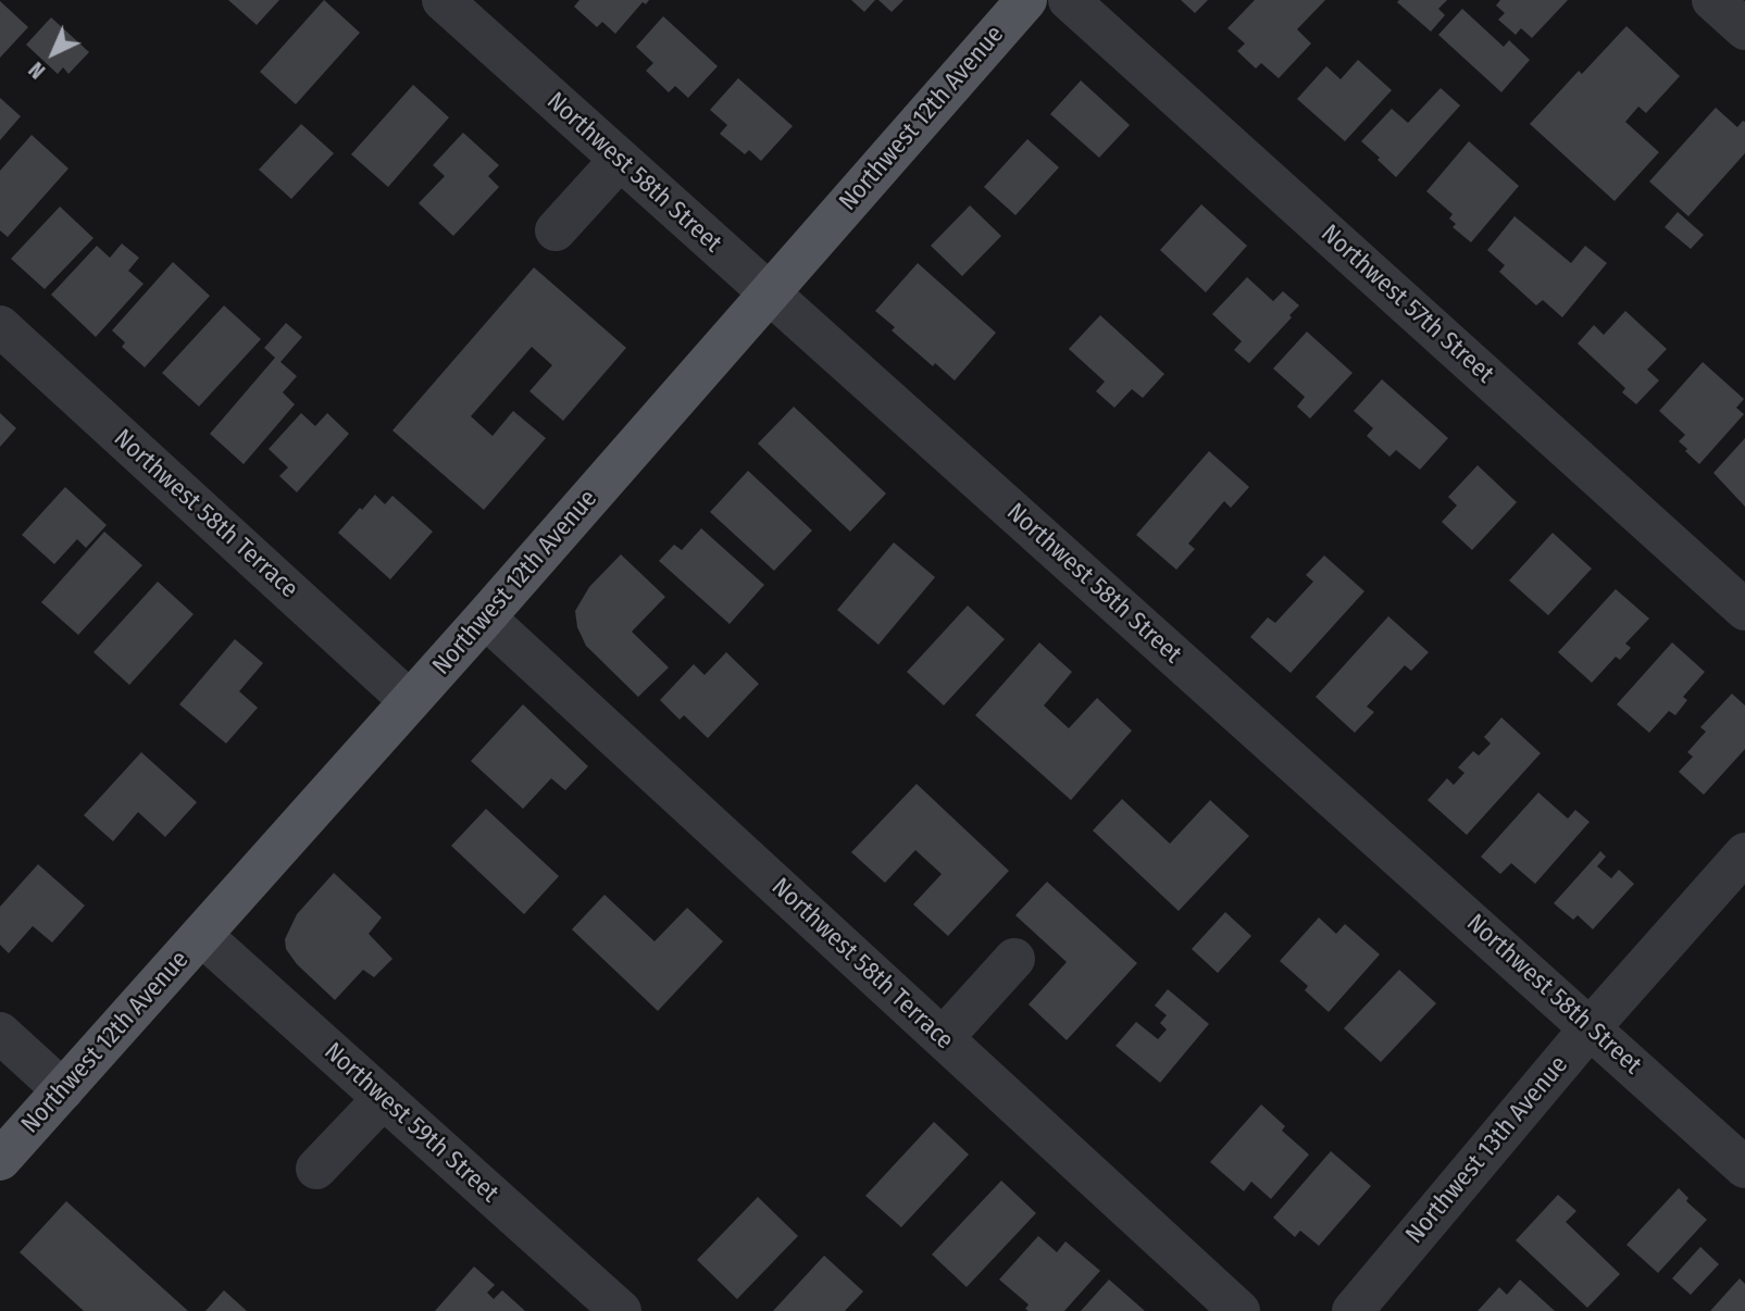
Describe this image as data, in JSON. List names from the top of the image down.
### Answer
{
  "streets": {
    "main road": ["Northwest 12th Avenue"],
    "street": [
      "Northwest 58th Street",
      "Northwest 57th Street",
      "Northwest 58th Terrace",
      "Northwest 59th Street",
      "Northwest 13th Avenue"
    ]
  },
  "crossings": [
    ["Northwest 12th Avenue", "Northwest 58th Street"],
    ["Northwest 12th Avenue", "Northwest 58th Terrace"],
    ["Northwest 12th Avenue", "Northwest 59th Street"],
    ["Northwest 58th Street", "Northwest 13th Avenue"]
  ],
  "north": "bottom left"
}
